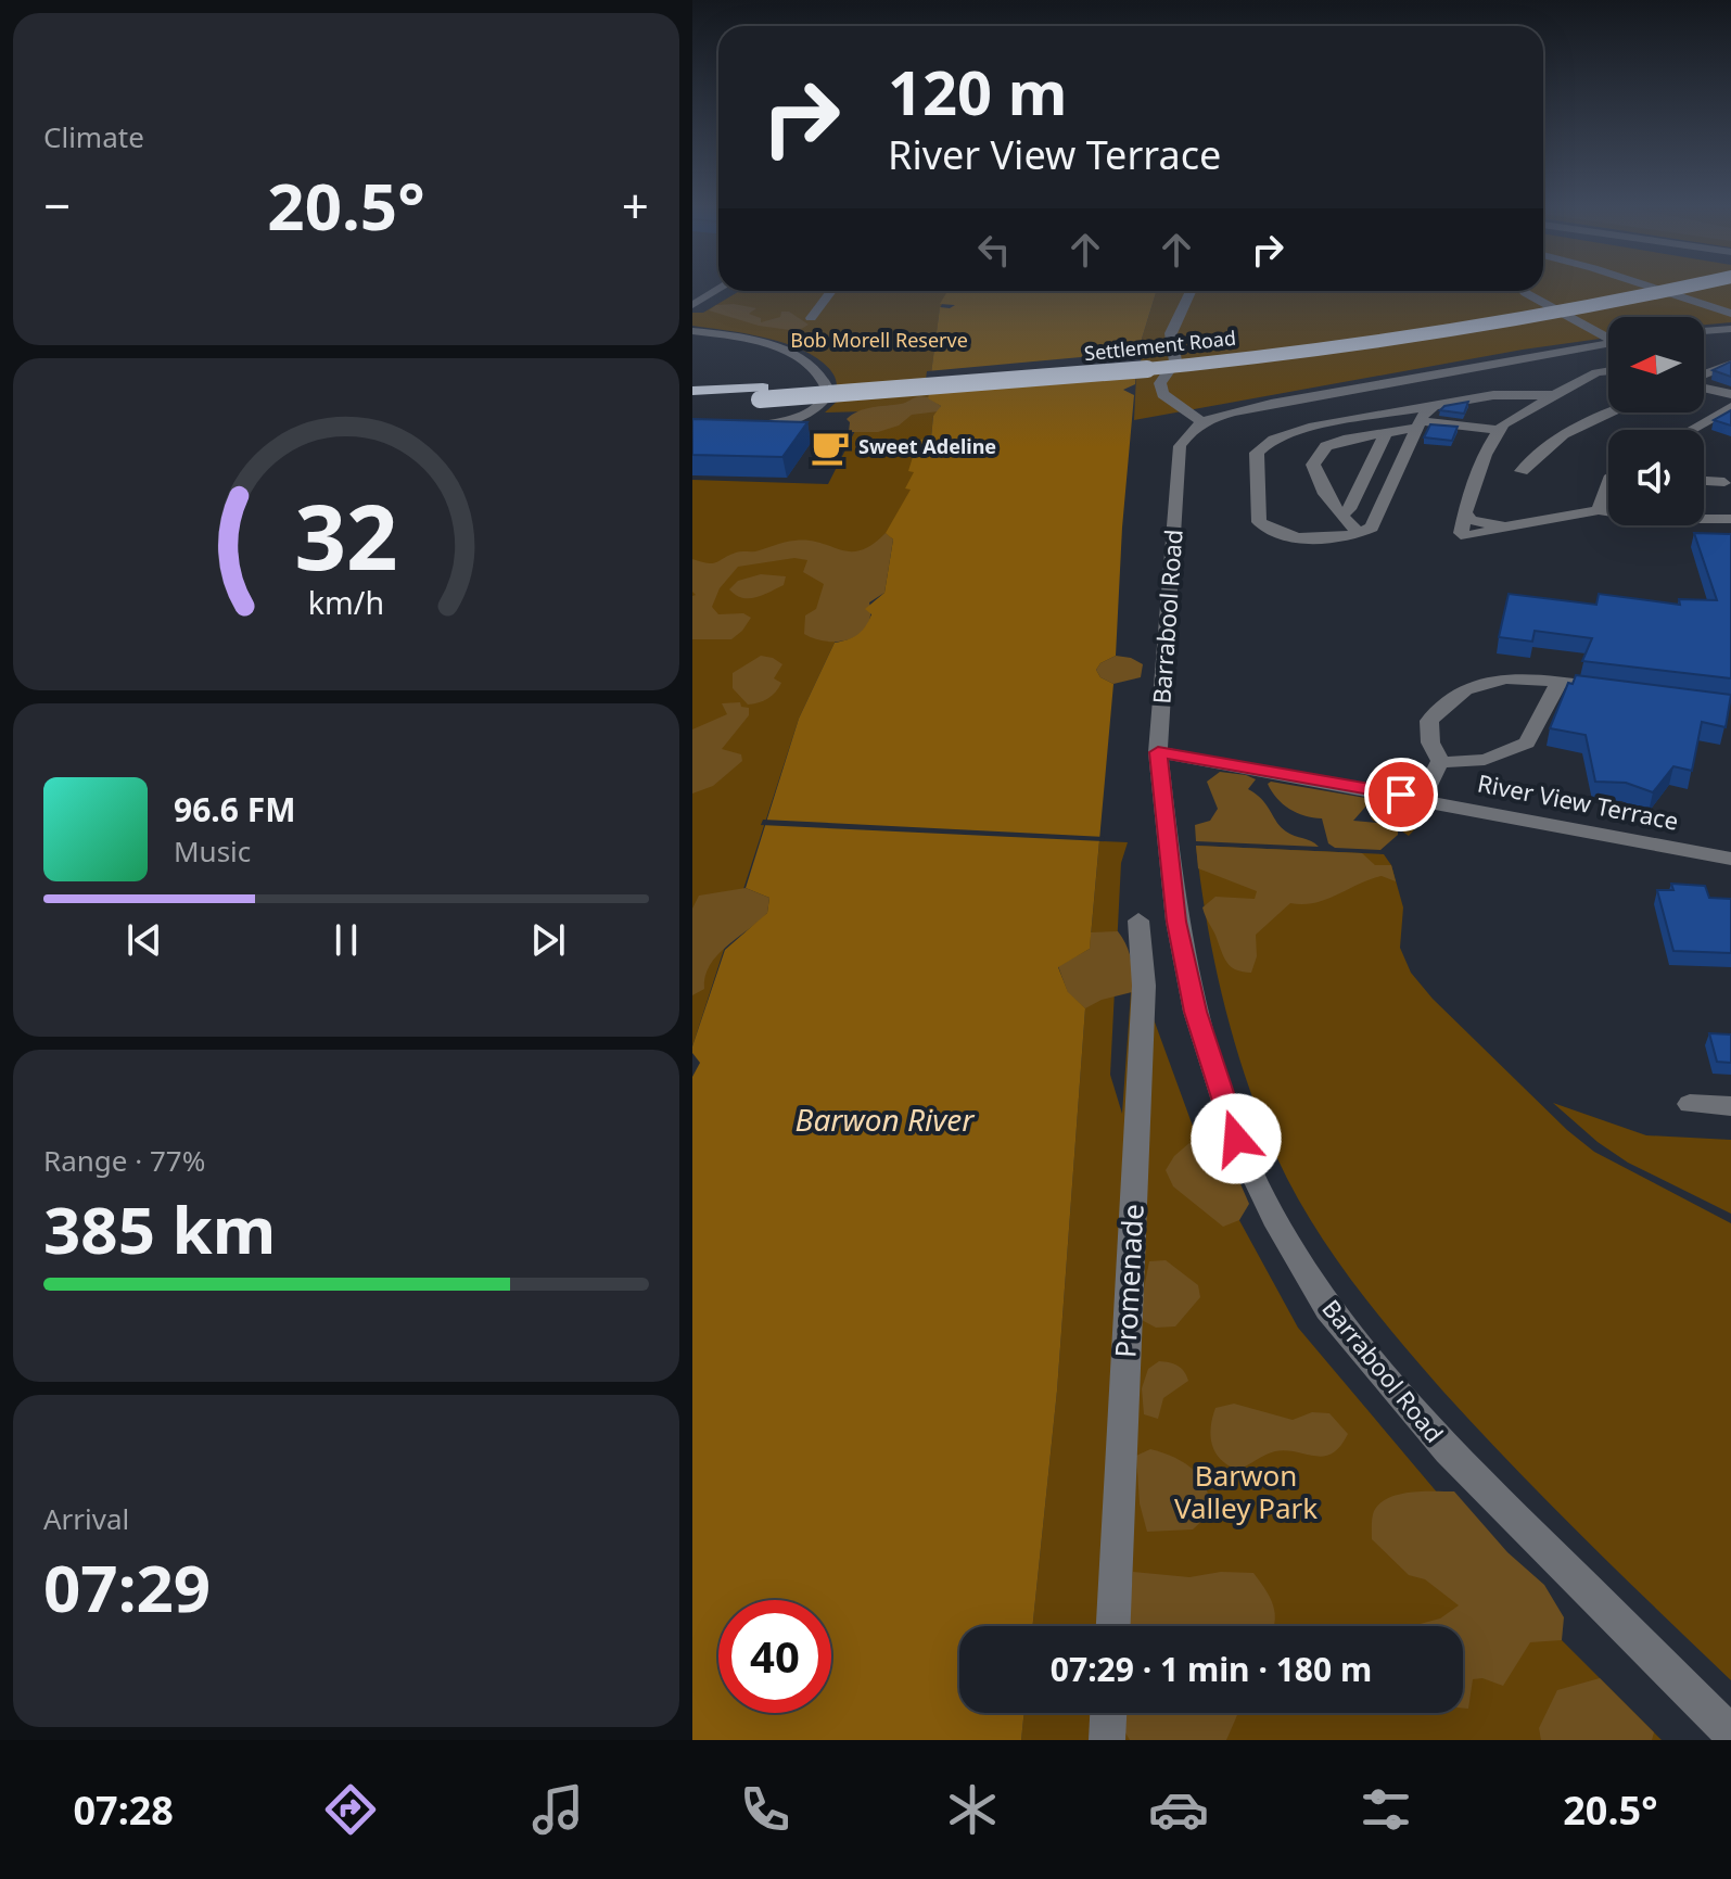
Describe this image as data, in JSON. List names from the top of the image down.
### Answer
{
  "streets": {
    "highway": ["Settlement Road"],
    "street": ["Barrabool Road", "River View Terrace", "Promenade"]
  },
  "crossings": [
    ["Barrabool Road", "River View Terrace"]
  ],
  "water": ["Barwon River"],
  "parks": ["Bob Morell Reserve", "Barwon Valley Park"],
  "places": {
    "cafe": ["Sweet Adeline"]
  },
  "north": "left",
  "page": {
    "tile": [
      "Climate",
      ["Range · 77%", "385 km"],
      ["Arrival", "07:29"]
    ],
    "turn": ["120 m", "River View Terrace"],
    "heat": ["−", "20.5°", "+"],
    "song": ["96.6 FM", "Music"],
    "limit": "40",
    "trip": "07:29 · 1 min · 180 m",
    "tabs": ["07:28", "20.5°"],
    "gauge": ["32", "km/h"]
  }
}
